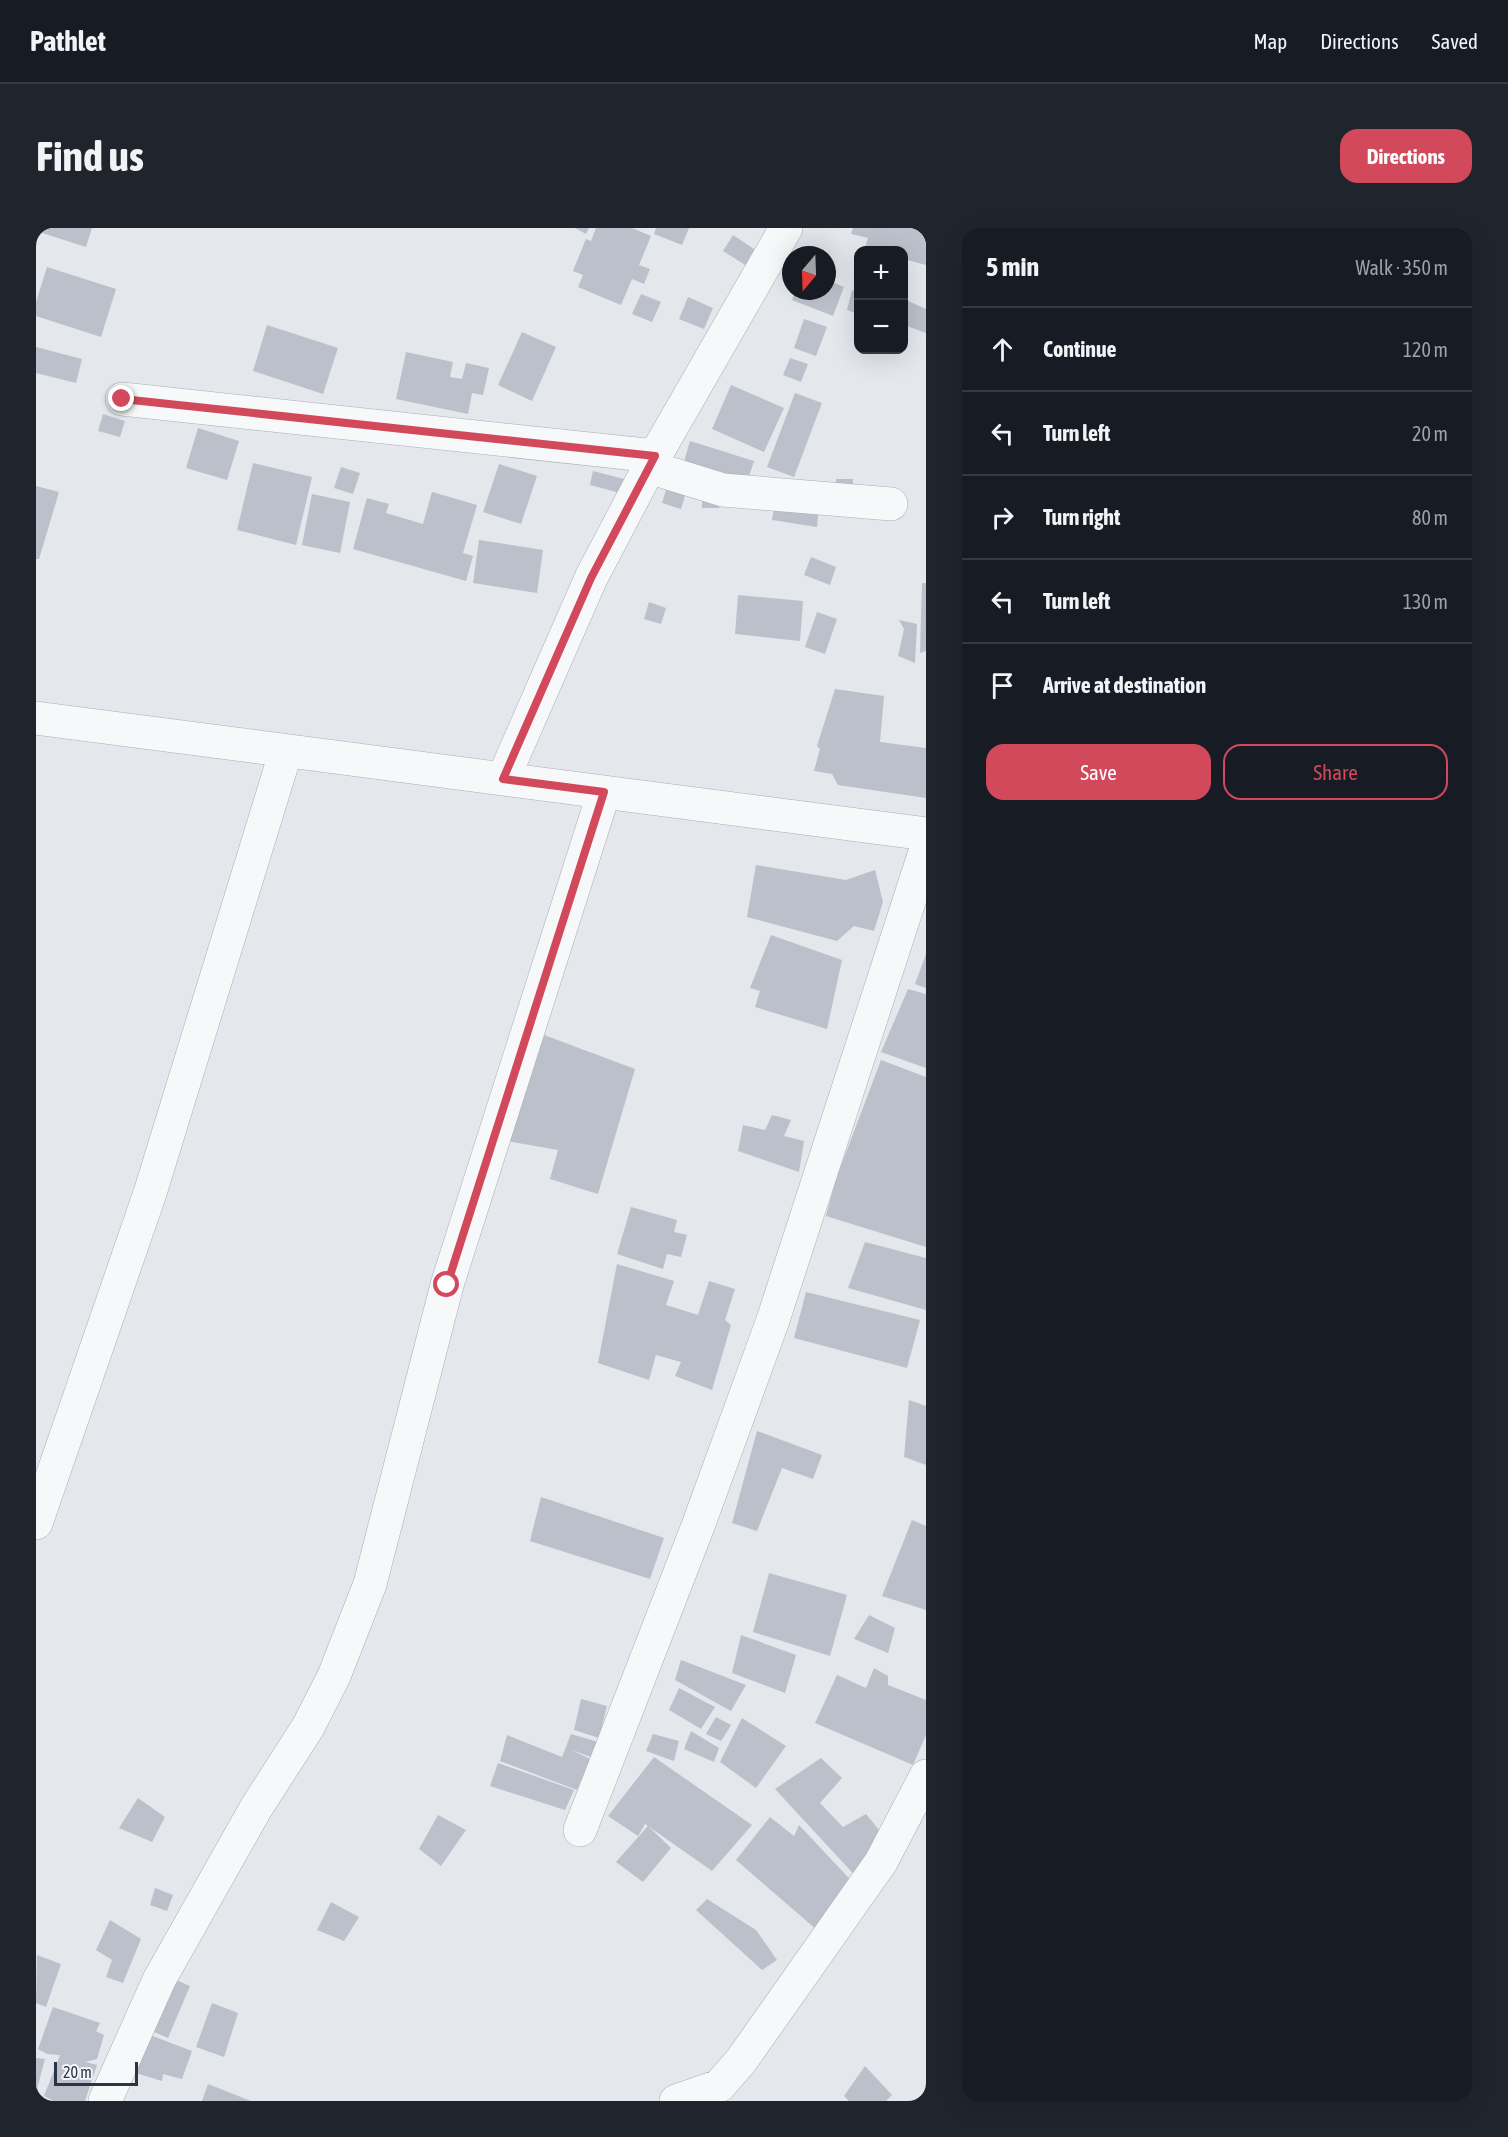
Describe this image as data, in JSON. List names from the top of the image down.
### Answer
{
  "scale_bar": "20 m",
  "north": "bottom",
  "page": {
    "header": "Pathlet",
    "nav": ["Map", "Directions", "Saved"],
    "buttons": [
      "Directions",
      ["Save", "Share"]
    ],
    "title": "Find us",
    "heading": ["5 min", "Walk · 350 m"],
    "map_buttons": ["+", "−"],
    "list": [
      ["Continue", "120 m"],
      ["Turn left", "20 m"],
      ["Turn right", "80 m"],
      ["Turn left", "130 m"],
      "Arrive at destination"
    ],
    "scale": "20 m"
  }
}
